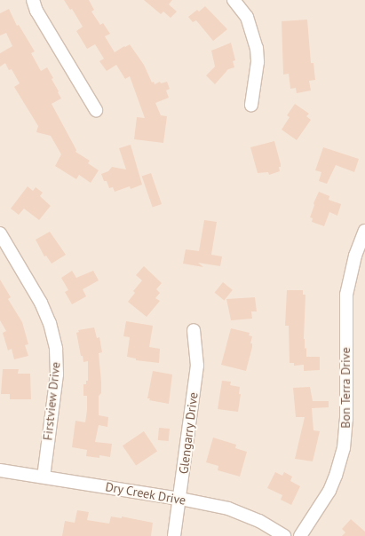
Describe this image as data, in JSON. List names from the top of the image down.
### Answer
{
  "streets": {
    "street": [
      "Bon Terra Drive",
      "Firstview Drive",
      "Glengarry Drive",
      "Dry Creek Drive"
    ]
  },
  "crossings": [
    ["Firstview Drive", "Dry Creek Drive"],
    ["Glengarry Drive", "Dry Creek Drive"]
  ]
}
